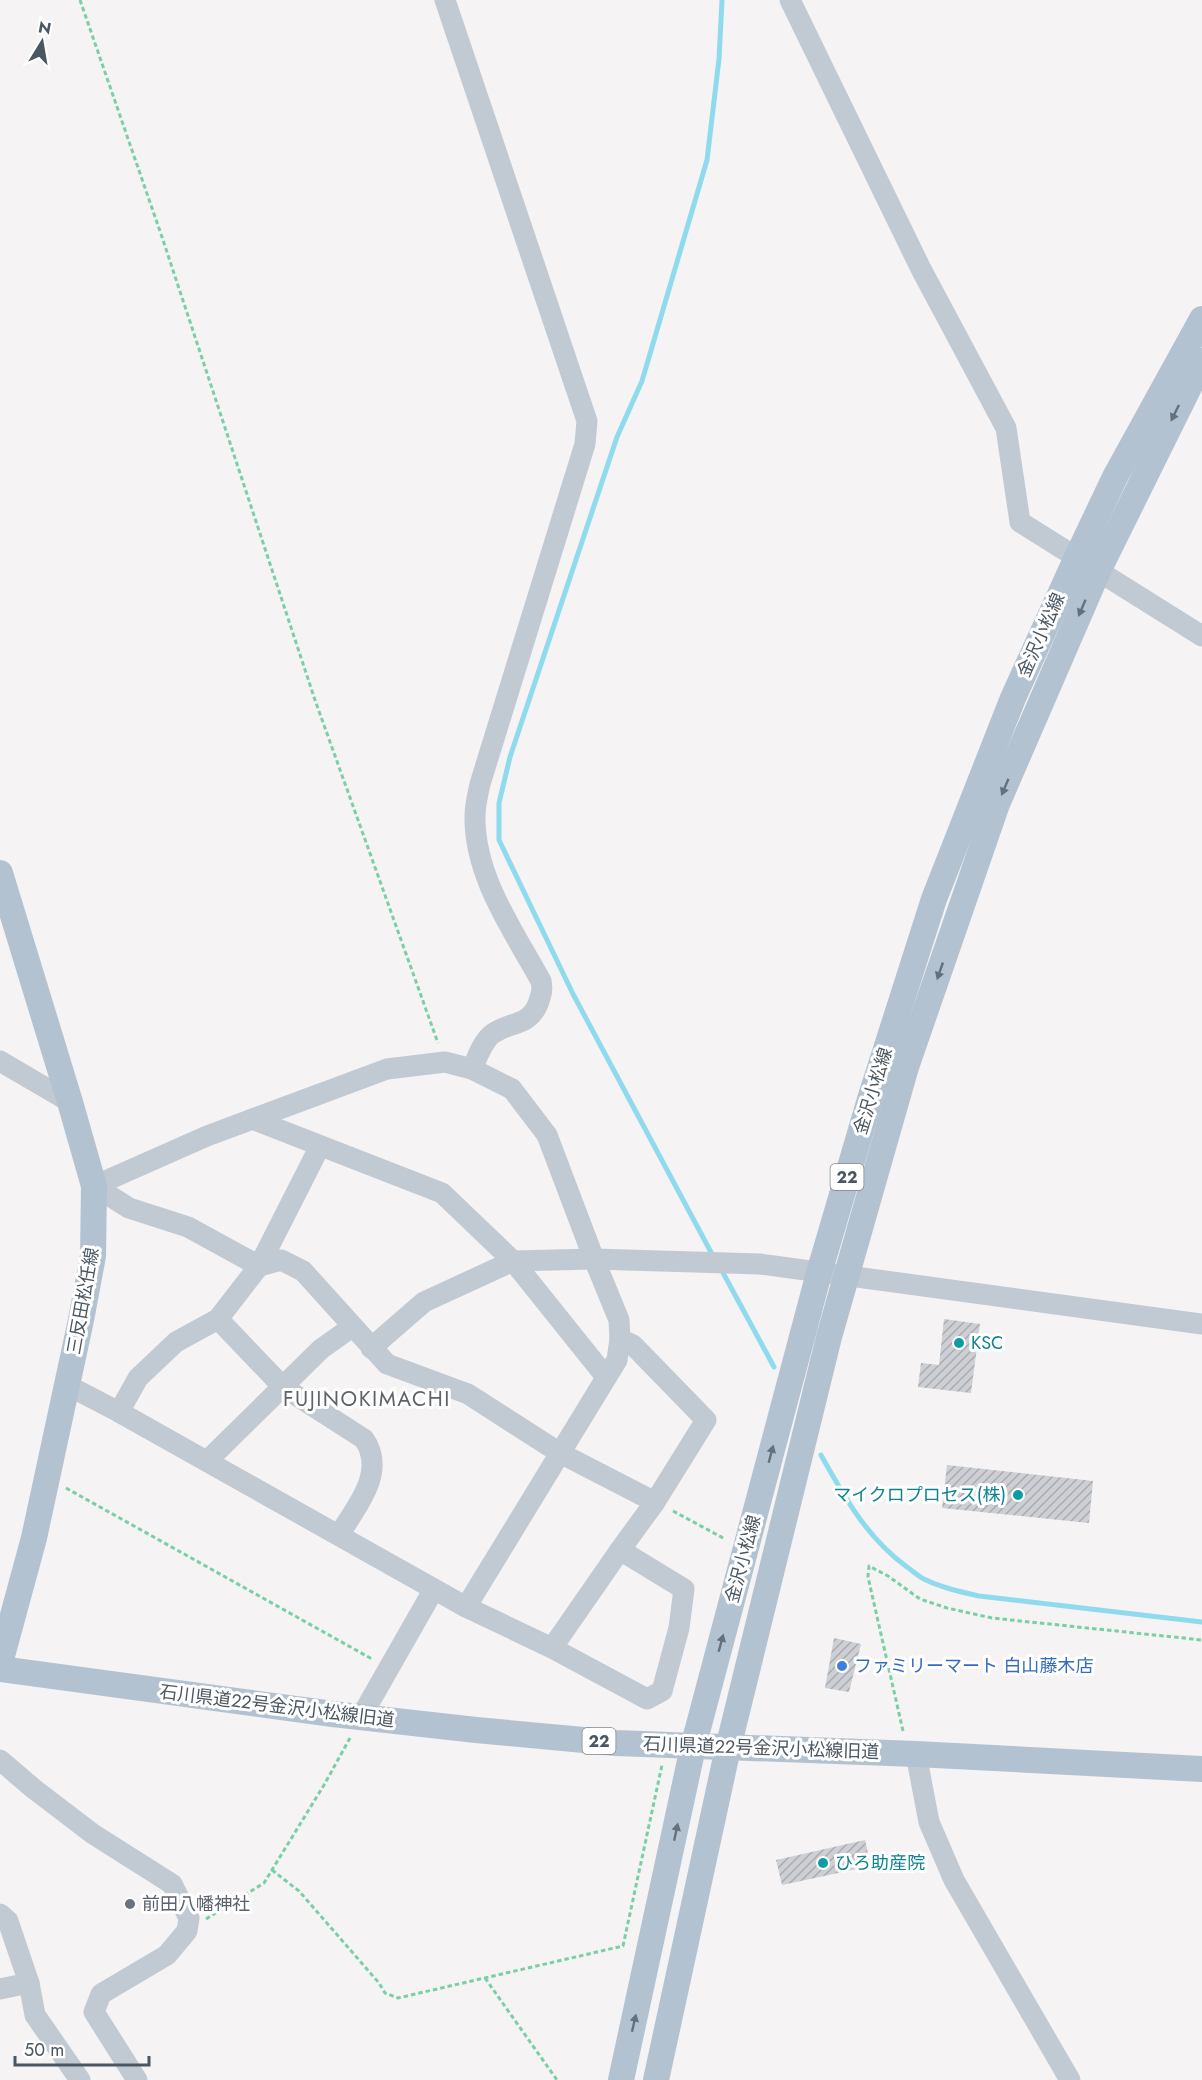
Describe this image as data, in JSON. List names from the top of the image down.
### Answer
{
  "streets": {
    "main road": [
      "金沢小松線",
      "22",
      "三反田松任線",
      "石川県道22号金沢小松線旧道"
    ]
  },
  "crossings": [
    ["金沢小松線", "石川県道22号金沢小松線旧道"]
  ],
  "districts": ["FUJINOKIMACHI"],
  "places": [
    "KSC",
    "マイクロプロセス(株)",
    "ファミリーマート 白山藤木店",
    "ひろ助産院",
    "前田八幡神社"
  ],
  "scale_bar": "50 m",
  "north": "top"
}
